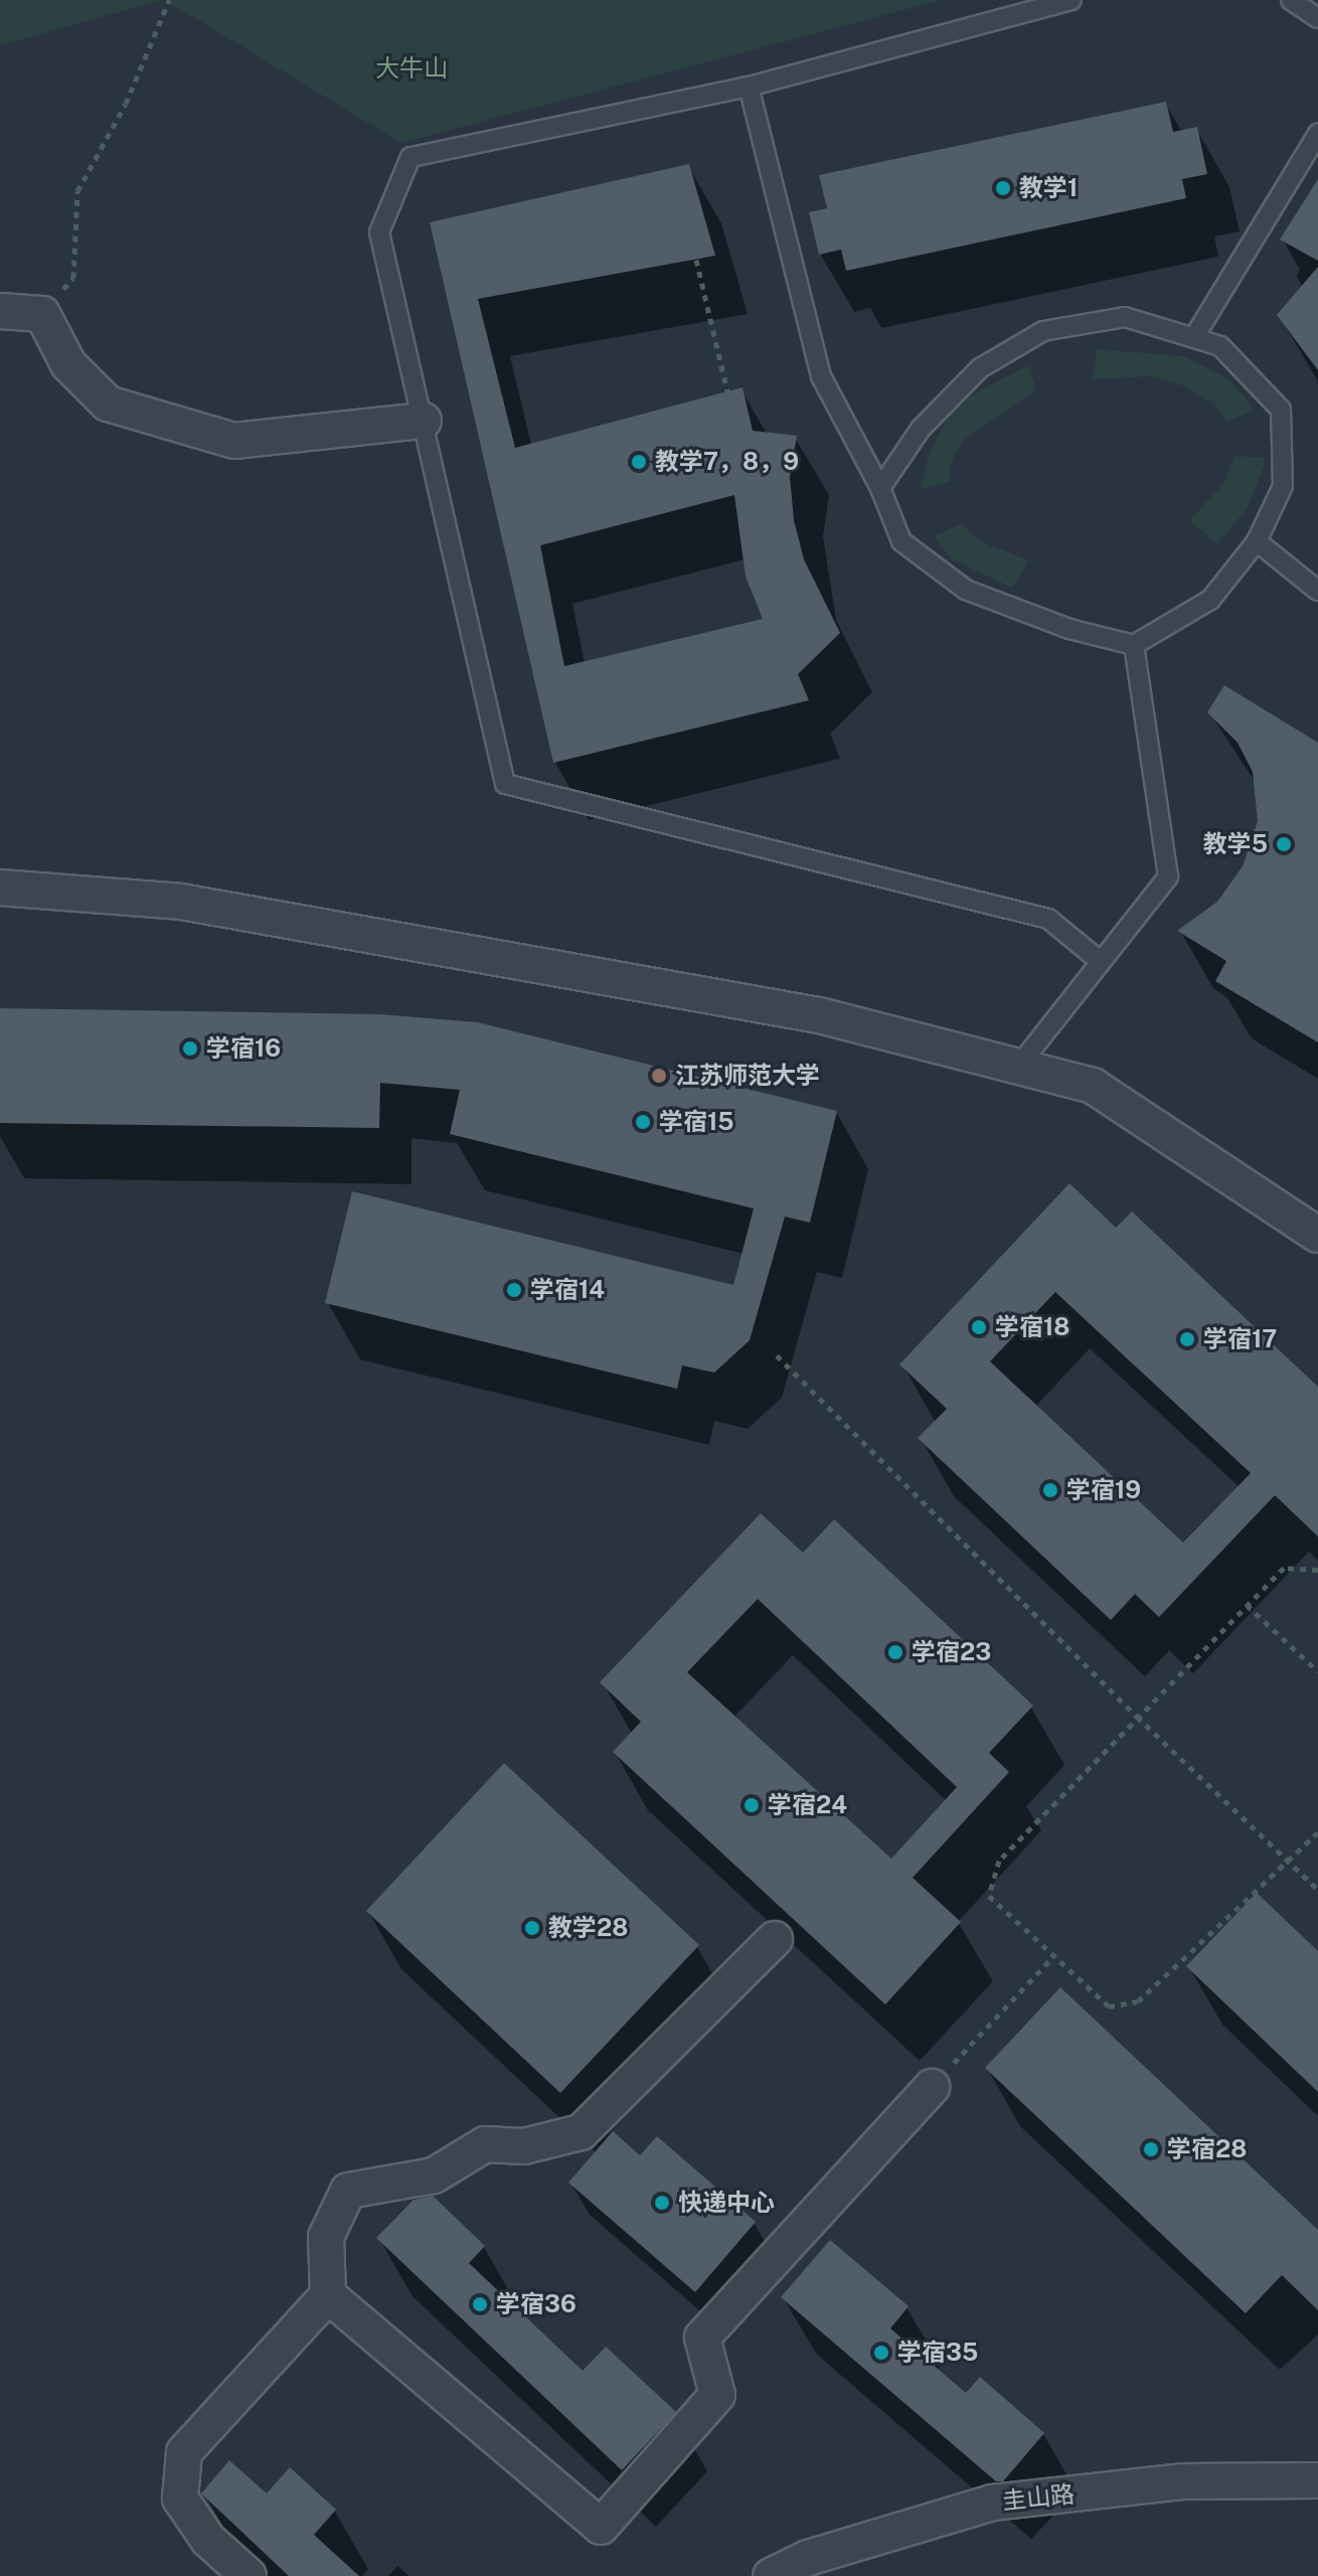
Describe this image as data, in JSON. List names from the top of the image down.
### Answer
{
  "streets": {
    "street": ["圭山路"]
  },
  "parks": ["大牛山"],
  "places": [
    "教学1",
    "教学7，8，9",
    "教学5",
    "学宿16",
    "江苏师范大学",
    "学宿15",
    "学宿14",
    "学宿18",
    "学宿17",
    "学宿19",
    "学宿23",
    "学宿24",
    "教学28",
    "学宿28",
    "快递中心",
    "学宿36",
    "学宿35"
  ]
}
